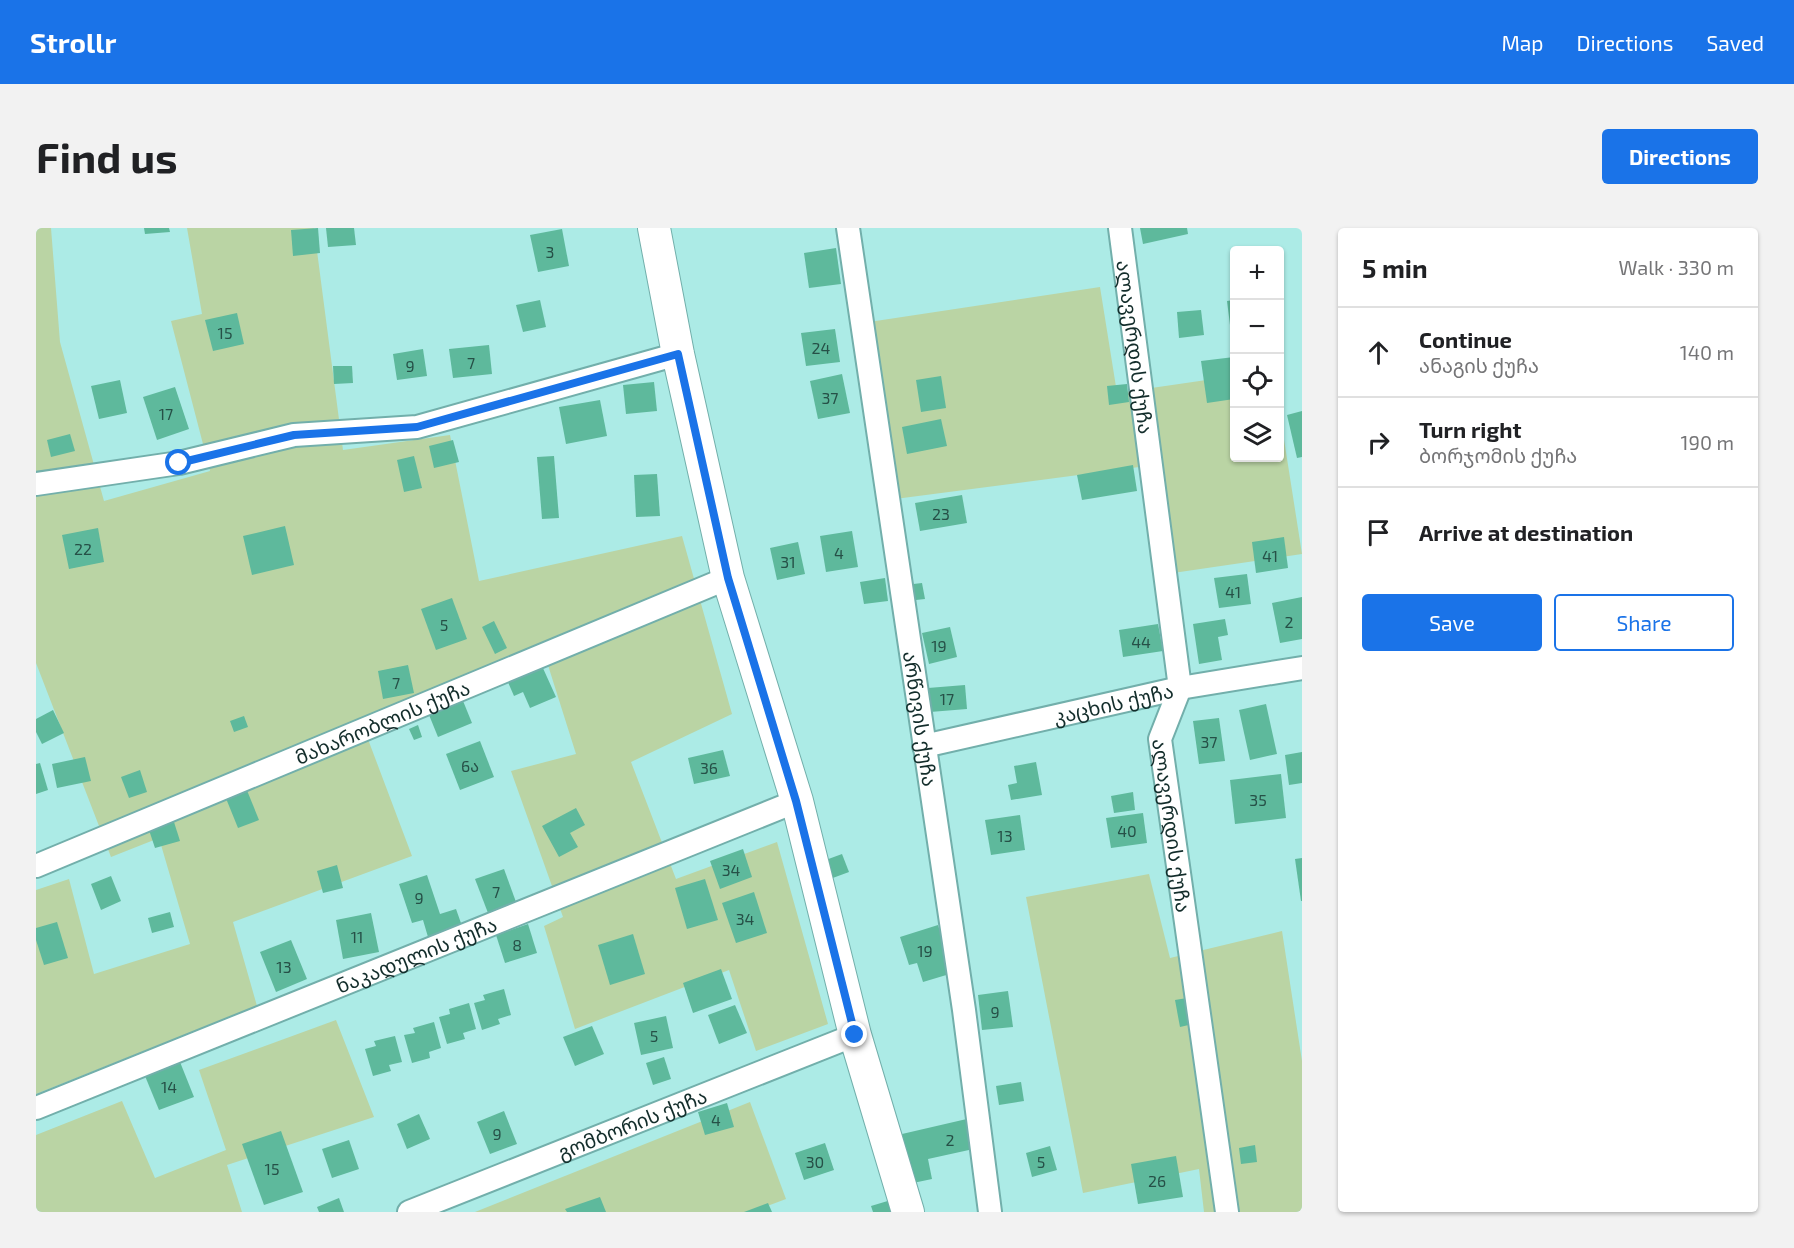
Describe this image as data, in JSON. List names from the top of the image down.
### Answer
{
  "streets": {
    "street": [
      "ალავერდის ქუჩა",
      "კაცხის ქუჩა",
      "არწივის ქუჩა",
      "მახარობლის ქუჩა",
      "ნაკადულის ქუჩა",
      "გომბორის ქუჩა"
    ]
  },
  "crossings": [
    ["ალავერდის ქუჩა", "კაცხის ქუჩა"],
    ["კაცხის ქუჩა", "არწივის ქუჩა"]
  ],
  "house_numbers": [
    "3",
    "15",
    "24",
    "7",
    "9",
    "37",
    "17",
    "23",
    "22",
    "4",
    "41",
    "31",
    "41",
    "2",
    "5",
    "44",
    "19",
    "7",
    "17",
    "37",
    "6ა",
    "36",
    "35",
    "40",
    "13",
    "34",
    "7",
    "9",
    "34",
    "11",
    "8",
    "19",
    "13",
    "9",
    "5",
    "14",
    "4",
    "9",
    "2",
    "30",
    "5",
    "15",
    "26"
  ],
  "page": {
    "header": "Strollr",
    "nav": ["Map", "Directions", "Saved"],
    "buttons": [
      "Directions",
      ["Save", "Share"]
    ],
    "title": "Find us",
    "heading": ["5 min", "Walk · 330 m"],
    "map_buttons": ["+", "−"],
    "list": [
      ["Continue", "ანაგის ქუჩა", "140 m"],
      ["Turn right", "ბორჯომის ქუჩა", "190 m"],
      "Arrive at destination"
    ]
  }
}
